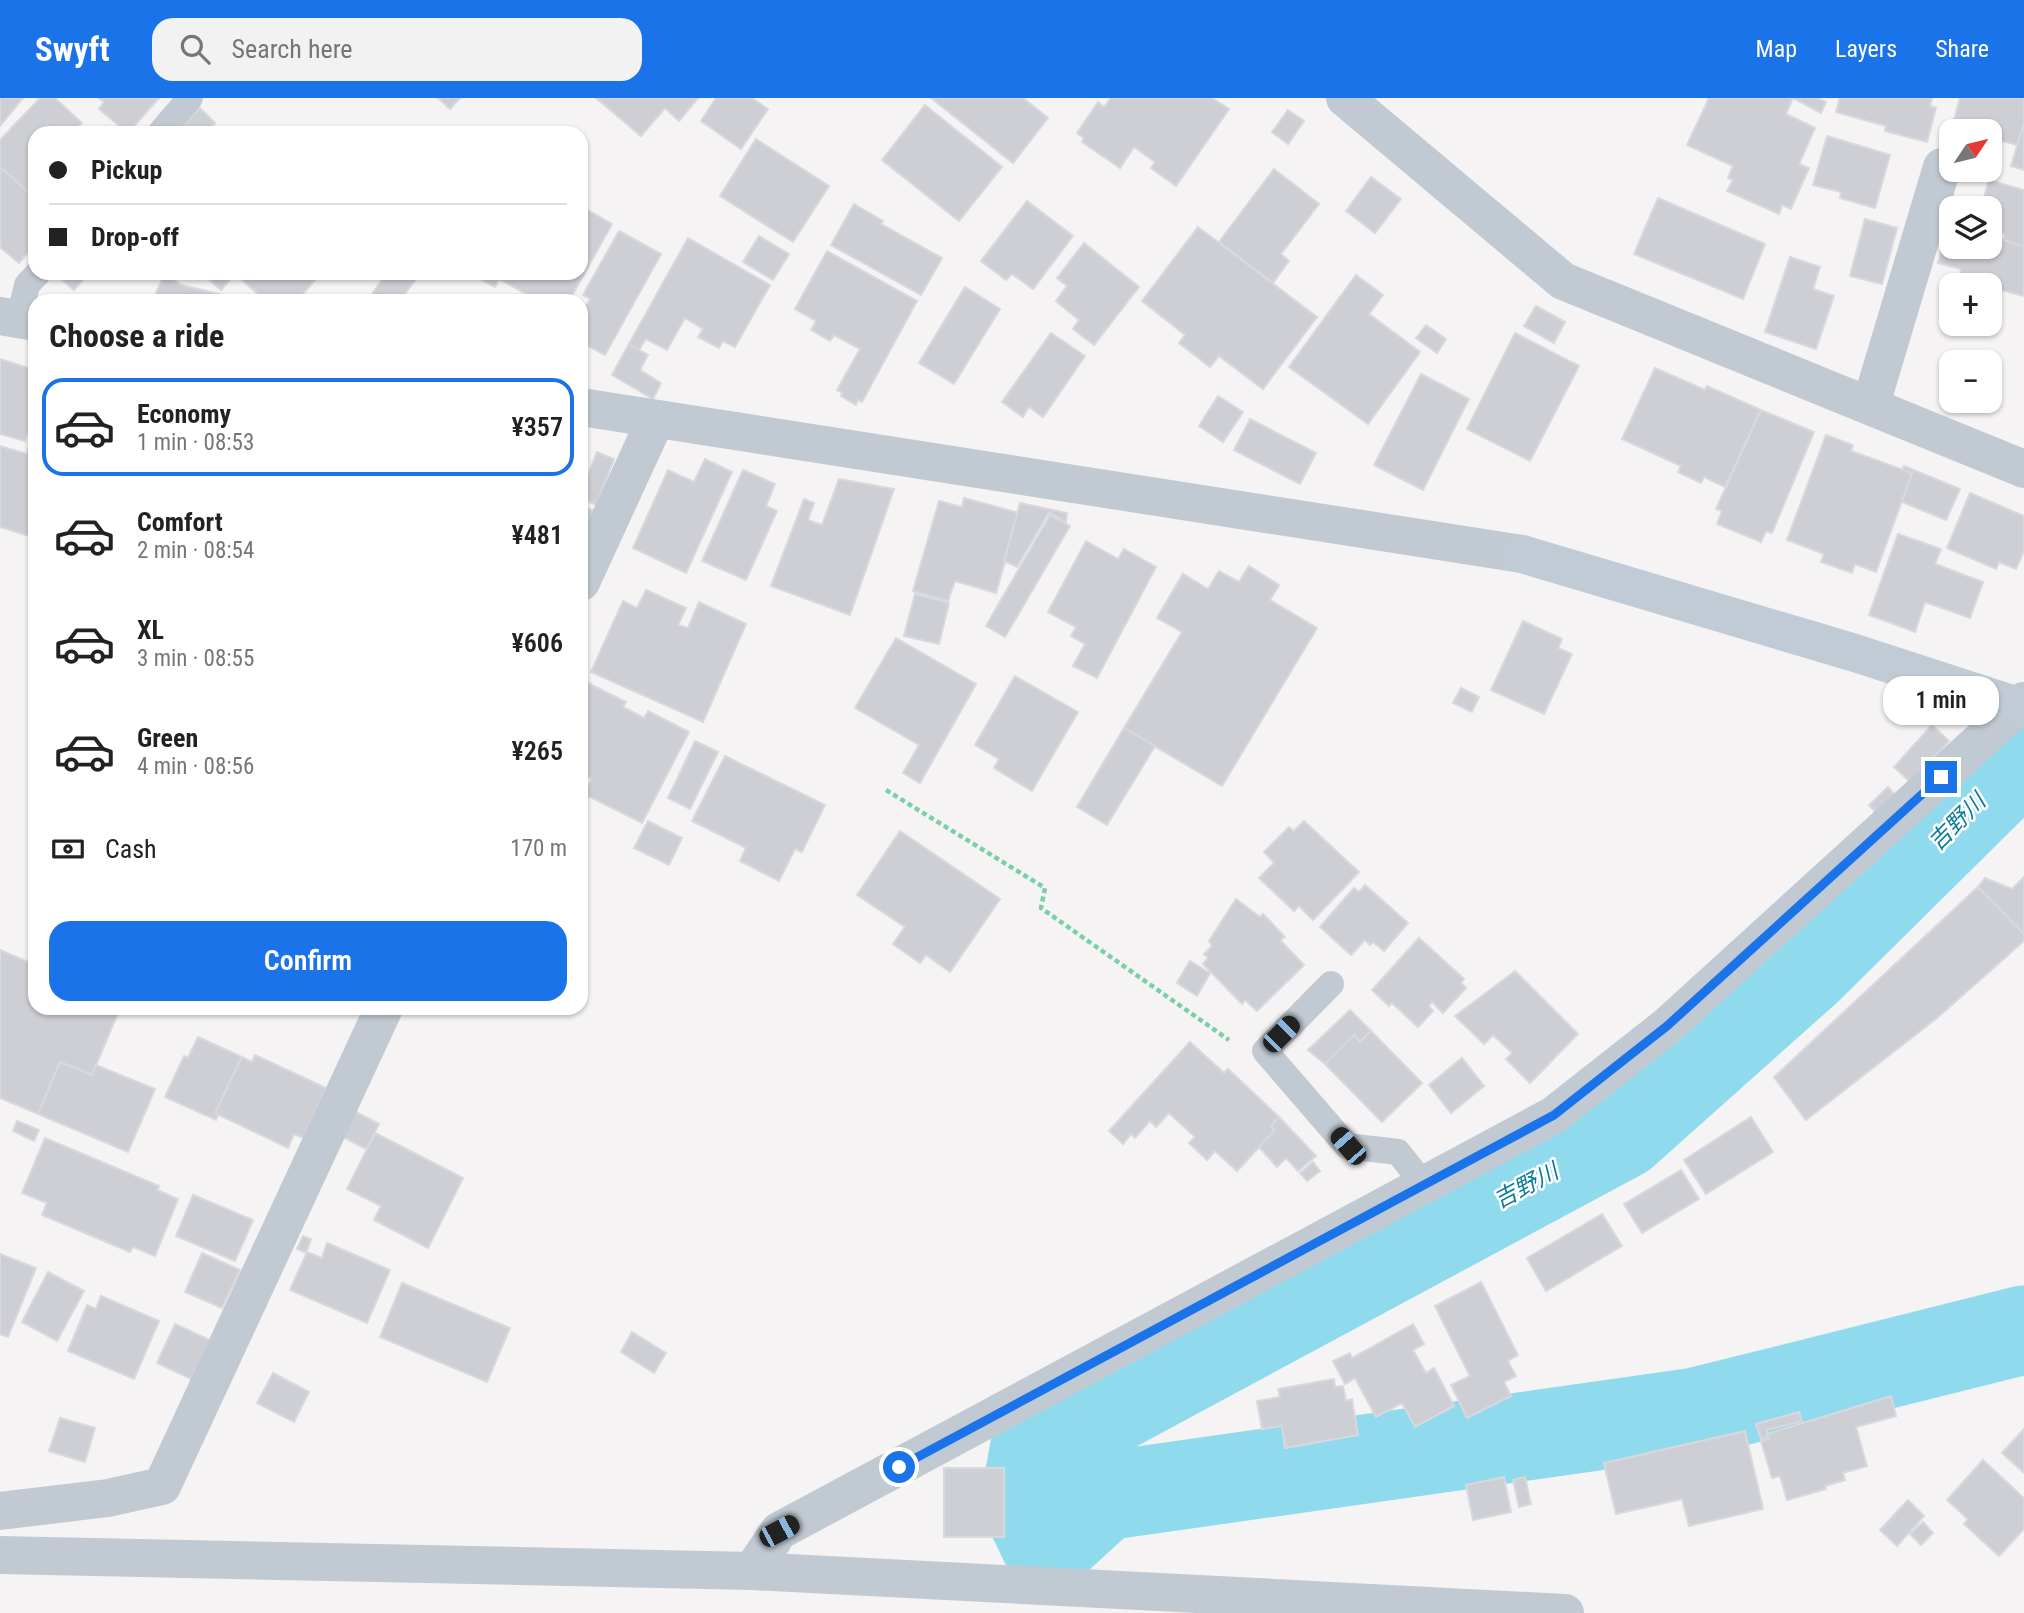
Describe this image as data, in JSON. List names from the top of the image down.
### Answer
{
  "water": ["吉野川"],
  "north": "top right",
  "page": {
    "header": "Swyft",
    "search": "Search here",
    "nav": ["Map", "Layers", "Share"],
    "map_buttons": ["+", "−"],
    "banner": ["Pickup", "Drop-off"],
    "heading": "Choose a ride",
    "list": [
      {
        "name": "Economy",
        "note": "1 min · 08:53",
        "value": "¥357"
      },
      {
        "name": "Comfort",
        "note": "2 min · 08:54",
        "value": "¥481"
      },
      {
        "name": "XL",
        "note": "3 min · 08:55",
        "value": "¥606"
      },
      {
        "name": "Green",
        "note": "4 min · 08:56",
        "value": "¥265"
      }
    ],
    "bubble": "1 min",
    "pay": ["Cash", "170 m"],
    "buttons": "Confirm"
  }
}
